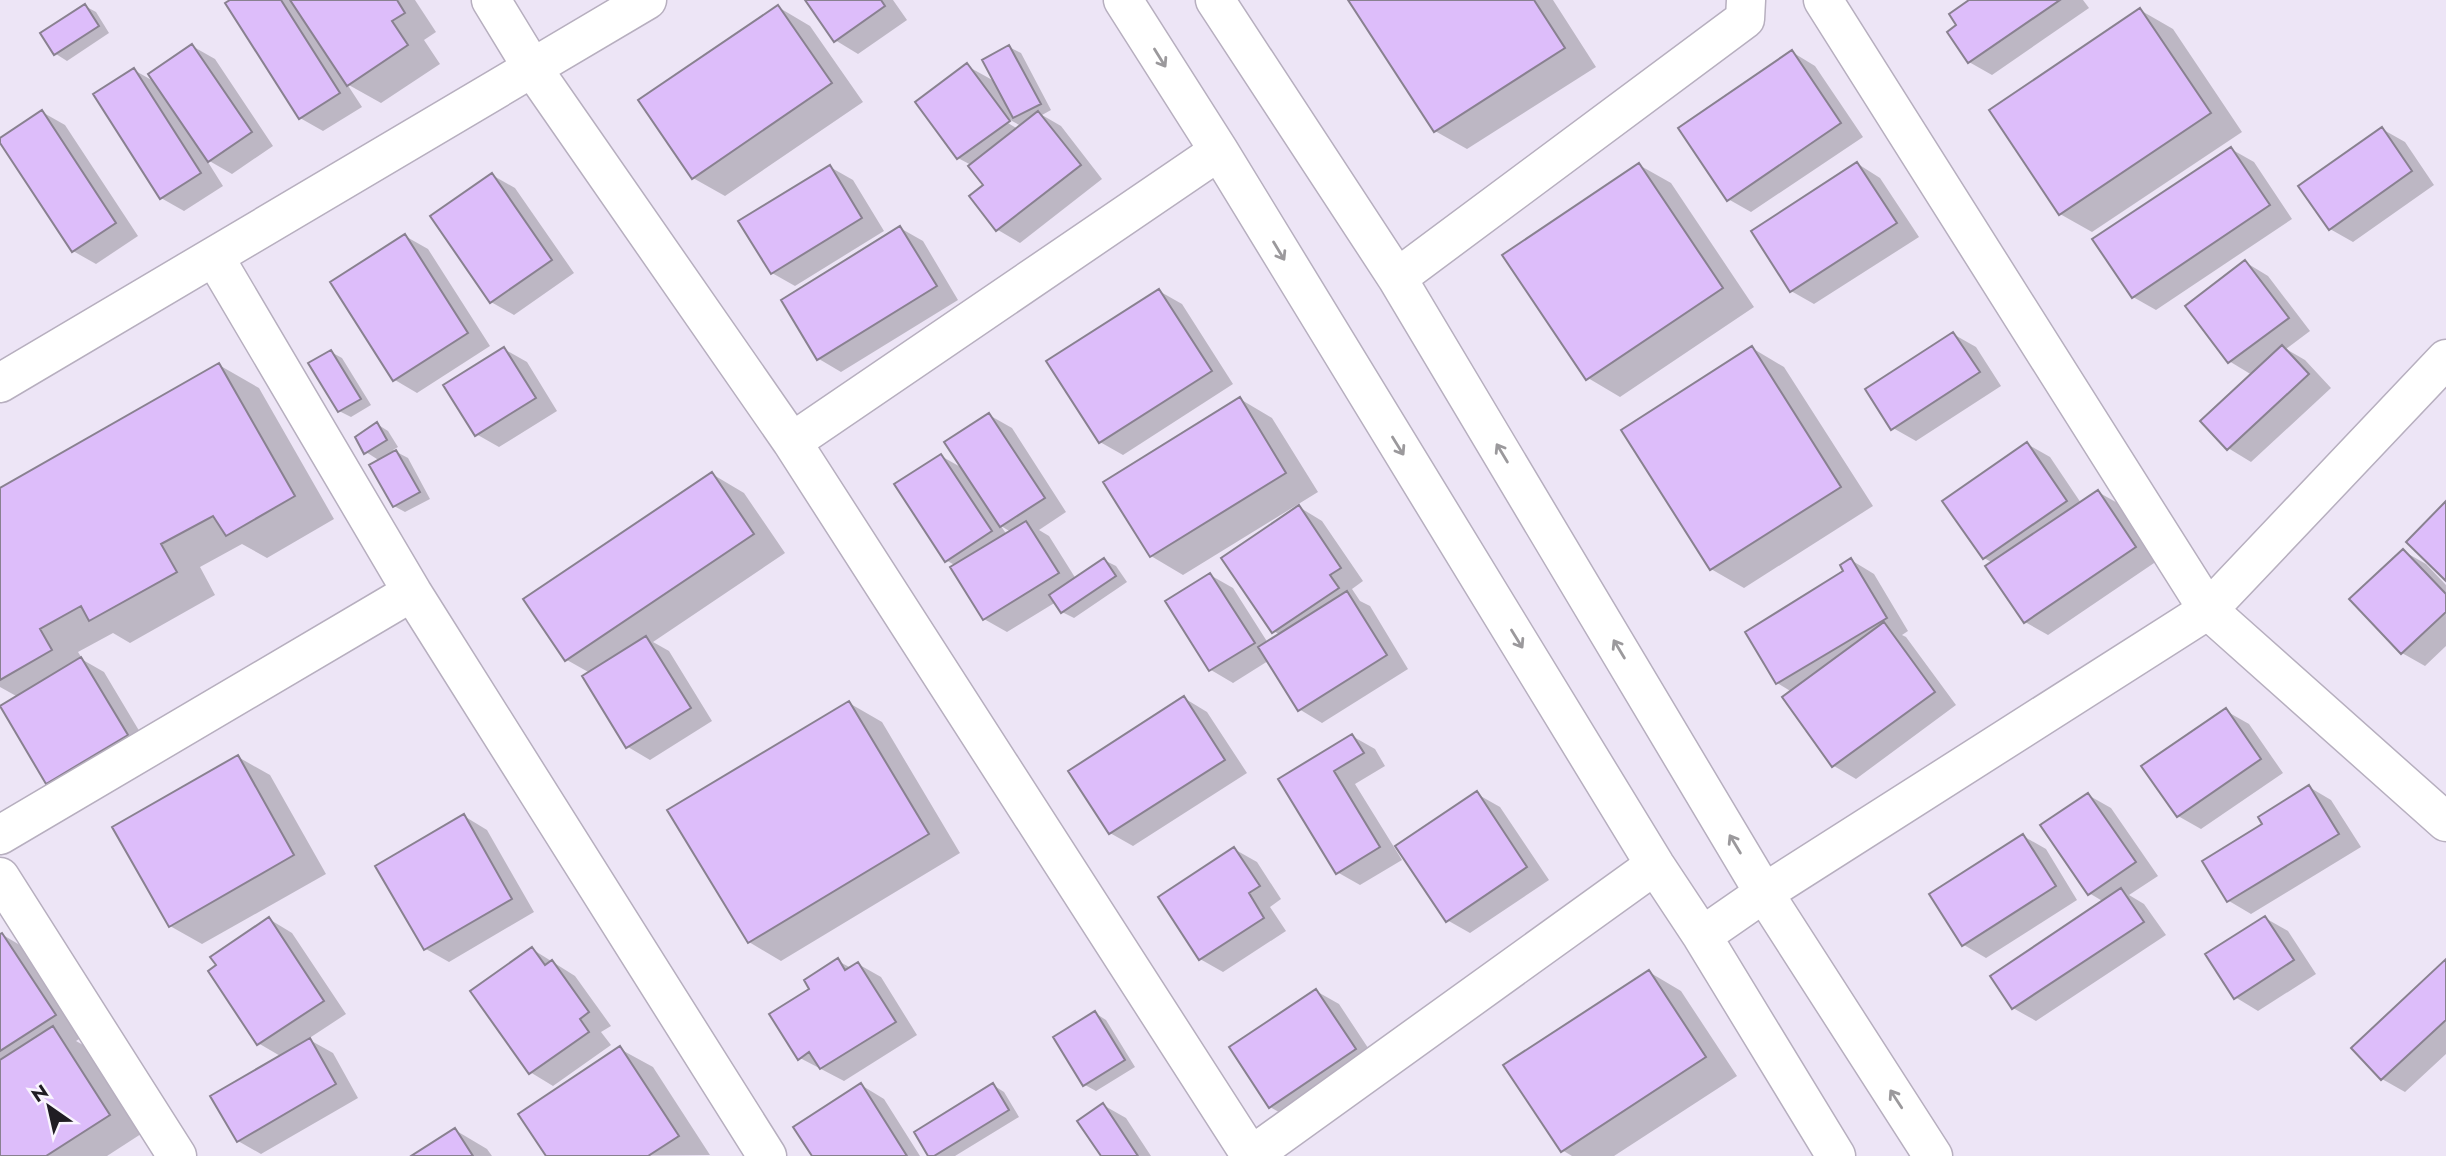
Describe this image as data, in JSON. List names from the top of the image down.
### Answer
{
  "north": "top left"
}
